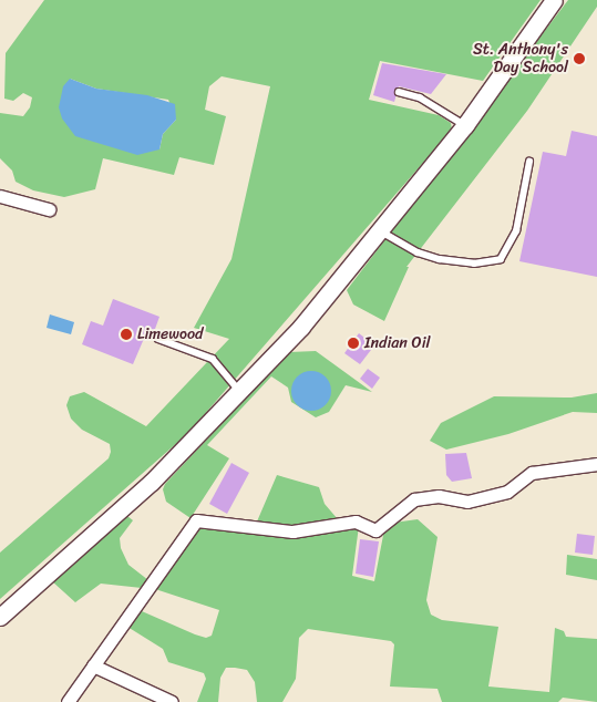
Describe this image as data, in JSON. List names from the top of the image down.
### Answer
{
  "places": ["St. Anthony's Day School", "Limewood", "Indian Oil"]
}
